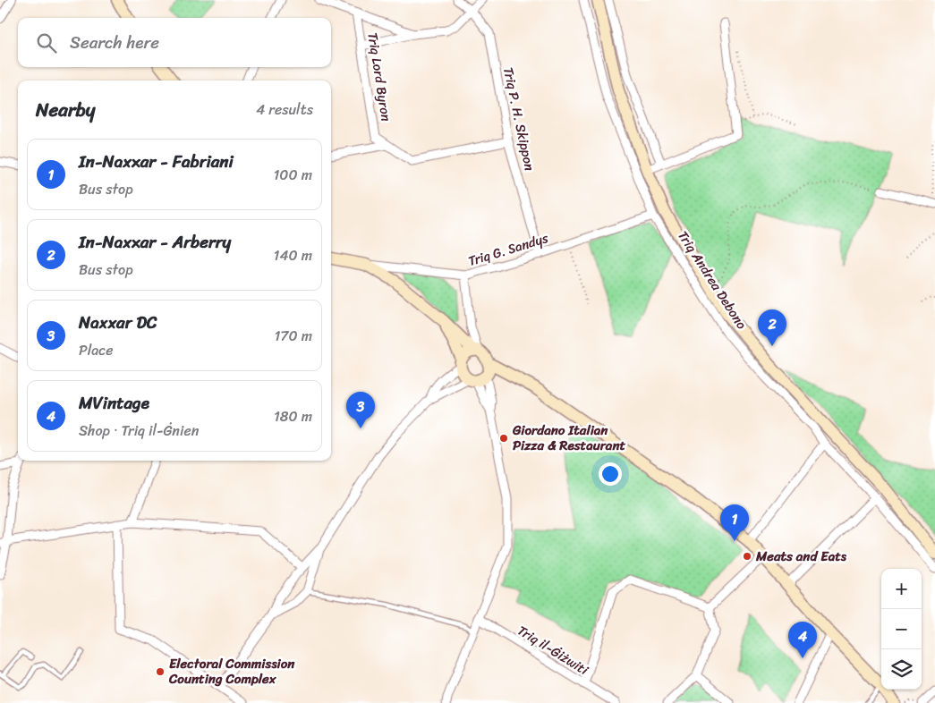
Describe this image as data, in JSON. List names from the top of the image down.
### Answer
{
  "streets": {
    "main road": ["Triq Andrea Debono"],
    "street": [
      "Triq Lord Byron",
      "Triq P. H. Skippon",
      "Triq G. Sandys",
      "Triq il-Ġiżwiti"
    ]
  },
  "crossings": [
    ["Triq Lord Byron", "Triq P. H. Skippon"],
    ["Triq P. H. Skippon", "Triq G. Sandys"],
    ["Triq G. Sandys", "Triq Andrea Debono"]
  ],
  "places": ["Giordano Italian Pizza & Restaurant", "Meats and Eats", "Electoral Commission Counting Complex"],
  "page": {
    "search": "Search here",
    "heading": ["Nearby", "4 results"],
    "list": [
      {
        "mark": "1",
        "name": "In-Naxxar - Fabriani",
        "note": "Bus stop",
        "value": "100 m"
      },
      {
        "mark": "2",
        "name": "In-Naxxar - Arberry",
        "note": "Bus stop",
        "value": "140 m"
      },
      {
        "mark": "3",
        "name": "Naxxar DC",
        "note": "Place",
        "value": "170 m"
      },
      {
        "mark": "4",
        "name": "MVintage",
        "note": "Shop · Triq il-Ġnien",
        "value": "180 m"
      }
    ],
    "pins": [
      "2",
      "3",
      "1",
      "4"
    ],
    "map_buttons": ["+", "−"]
  }
}
